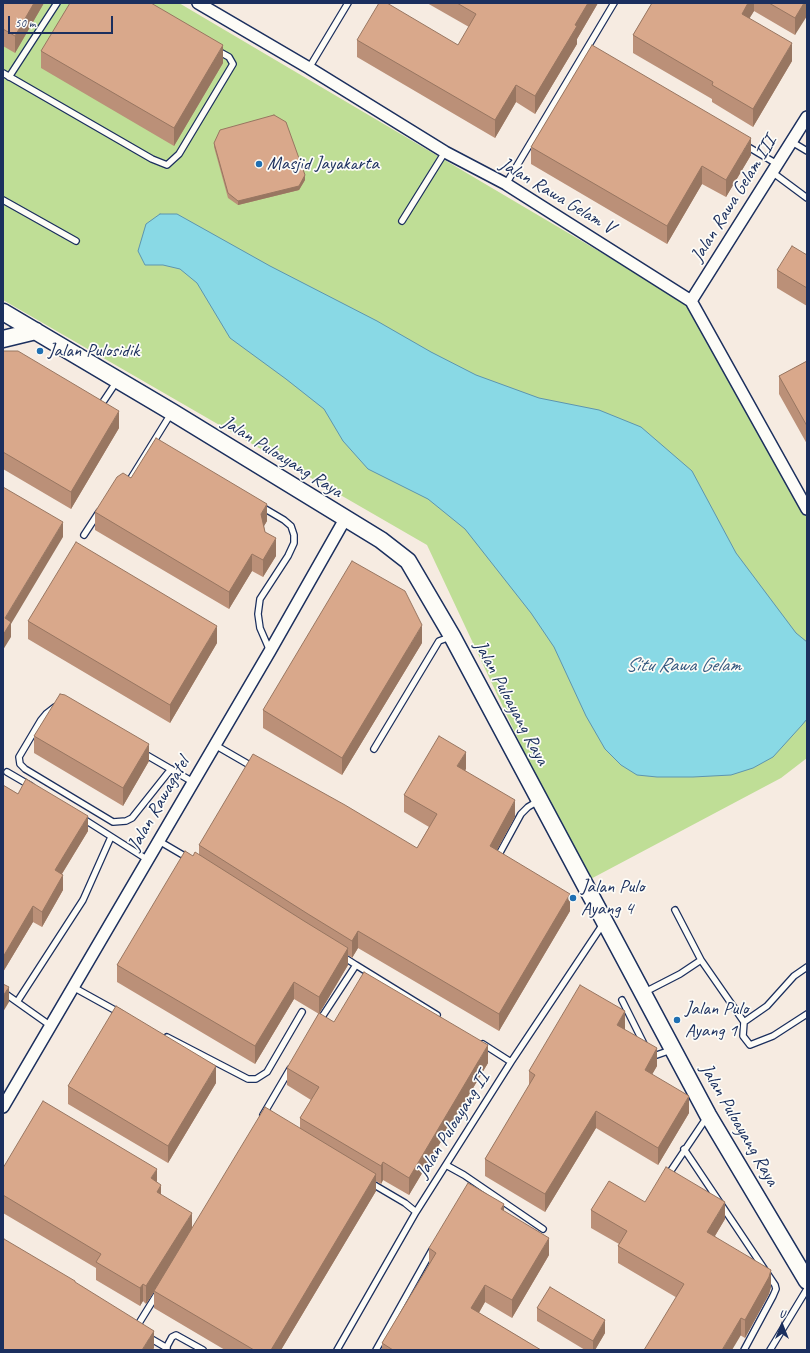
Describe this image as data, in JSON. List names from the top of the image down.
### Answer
{
  "streets": {
    "street": [
      "Jalan Rawa Gelam V",
      "Jalan Rawa Gelam III",
      "Jalan Puloayang Raya",
      "Jalan Rawagatel"
    ],
    "lane": ["Jalan Puloayang II"]
  },
  "crossings": [
    ["Jalan Rawa Gelam V", "Jalan Rawa Gelam III"],
    ["Jalan Puloayang Raya", "Jalan Rawagatel"],
    ["Jalan Puloayang Raya", "Jalan Puloayang II"]
  ],
  "water": ["Situ Rawa Gelam"],
  "places": [
    "Masjid Jayakarta",
    "Jalan Pulosidik",
    "Jalan Pulo Ayang 4",
    "Jalan Pulo Ayang 1"
  ],
  "scale_bar": "50 m",
  "north": "top"
}
